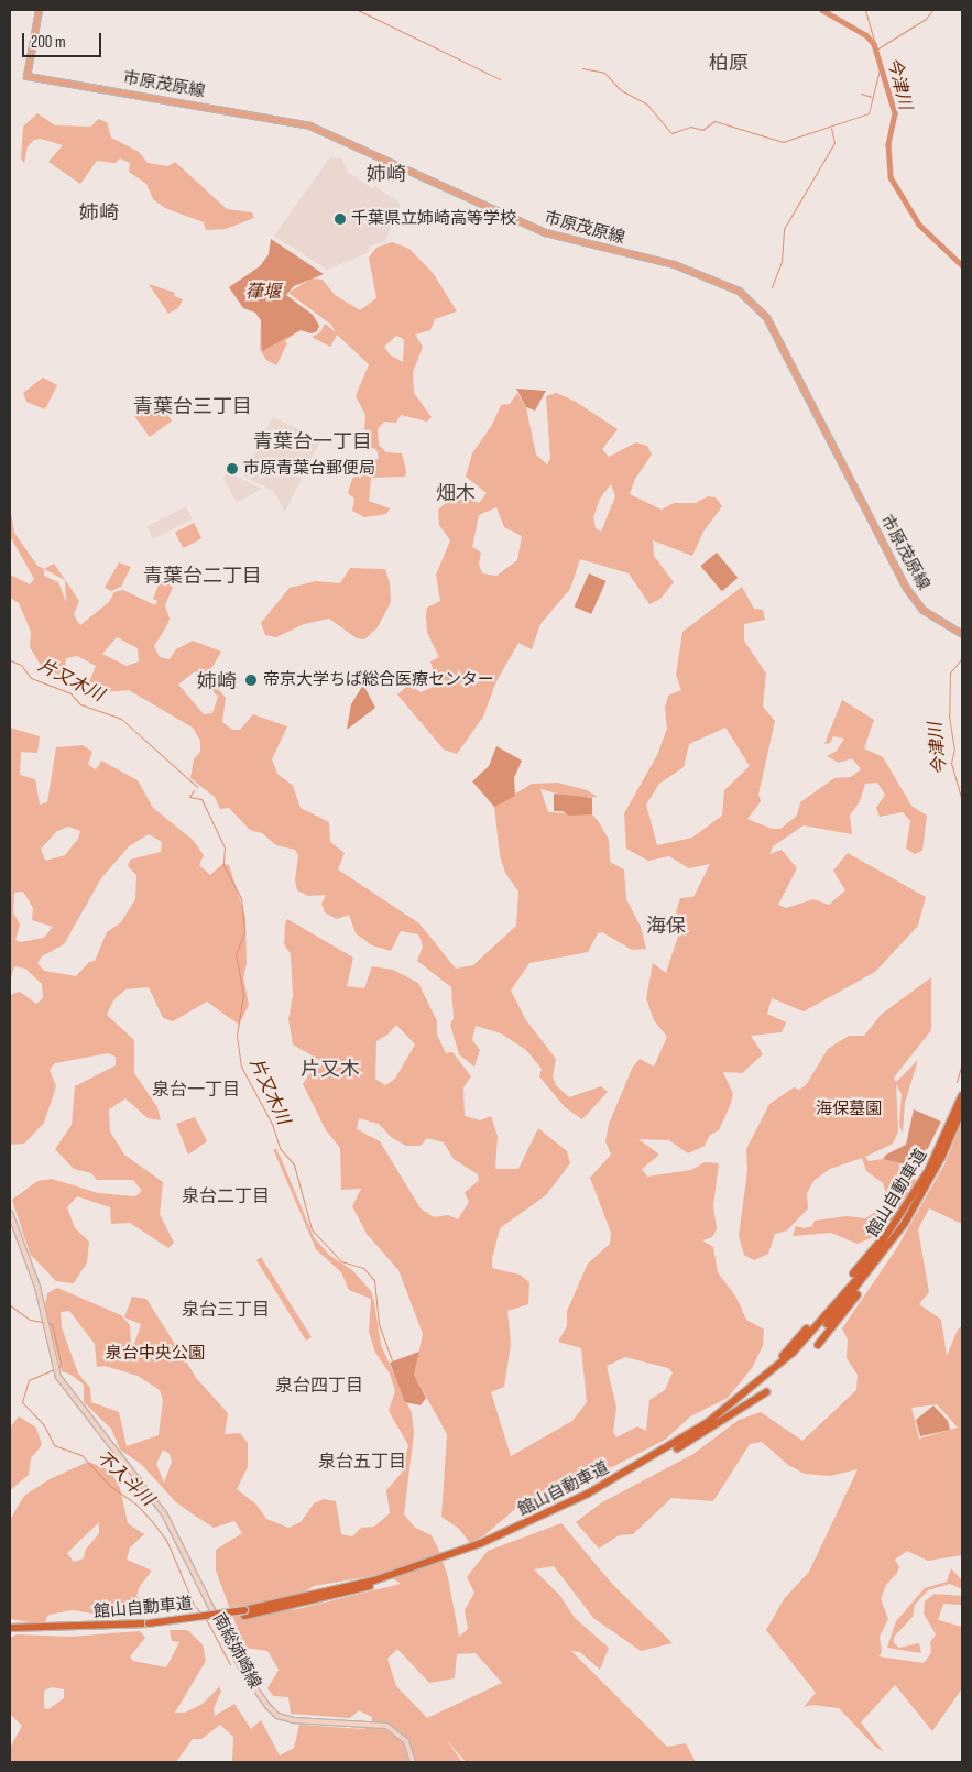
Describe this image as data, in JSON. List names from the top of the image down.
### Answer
{
  "streets": {
    "highway": ["館山自動車道"],
    "main road": ["市原茂原線", "南総姉崎線"]
  },
  "districts": [
    "柏原",
    "姉崎",
    "姉崎",
    "青葉台三丁目",
    "青葉台一丁目",
    "畑木",
    "青葉台二丁目",
    "姉崎",
    "海保",
    "片又木",
    "泉台一丁目",
    "泉台二丁目",
    "泉台三丁目",
    "泉台四丁目",
    "泉台五丁目"
  ],
  "water": [
    "今津川",
    "葎堰",
    "片又木川",
    "不入斗川"
  ],
  "parks": ["海保墓園", "泉台中央公園"],
  "places": ["千葉県立姉崎高等学校", "市原青葉台郵便局", "帝京大学ちば総合医療センター"],
  "scale_bar": "200 m"
}
